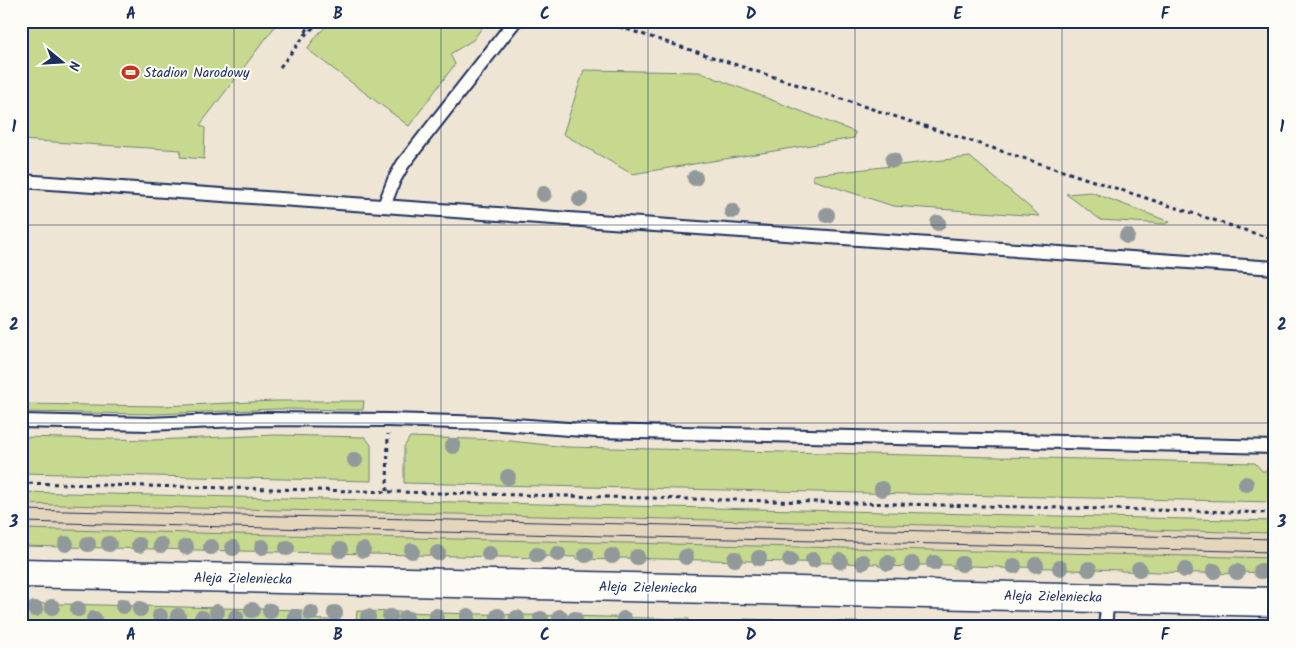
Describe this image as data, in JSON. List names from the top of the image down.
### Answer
{
  "streets": {
    "street": ["Aleja Zieleniecka"]
  },
  "places": {
    "sports": ["Stadion Narodowy"]
  },
  "north": "right",
  "grid": {
    "columns": [
      "A",
      "B",
      "C",
      "D",
      "E",
      "F"
    ],
    "rows": ["1", "2", "3"]
  }
}
